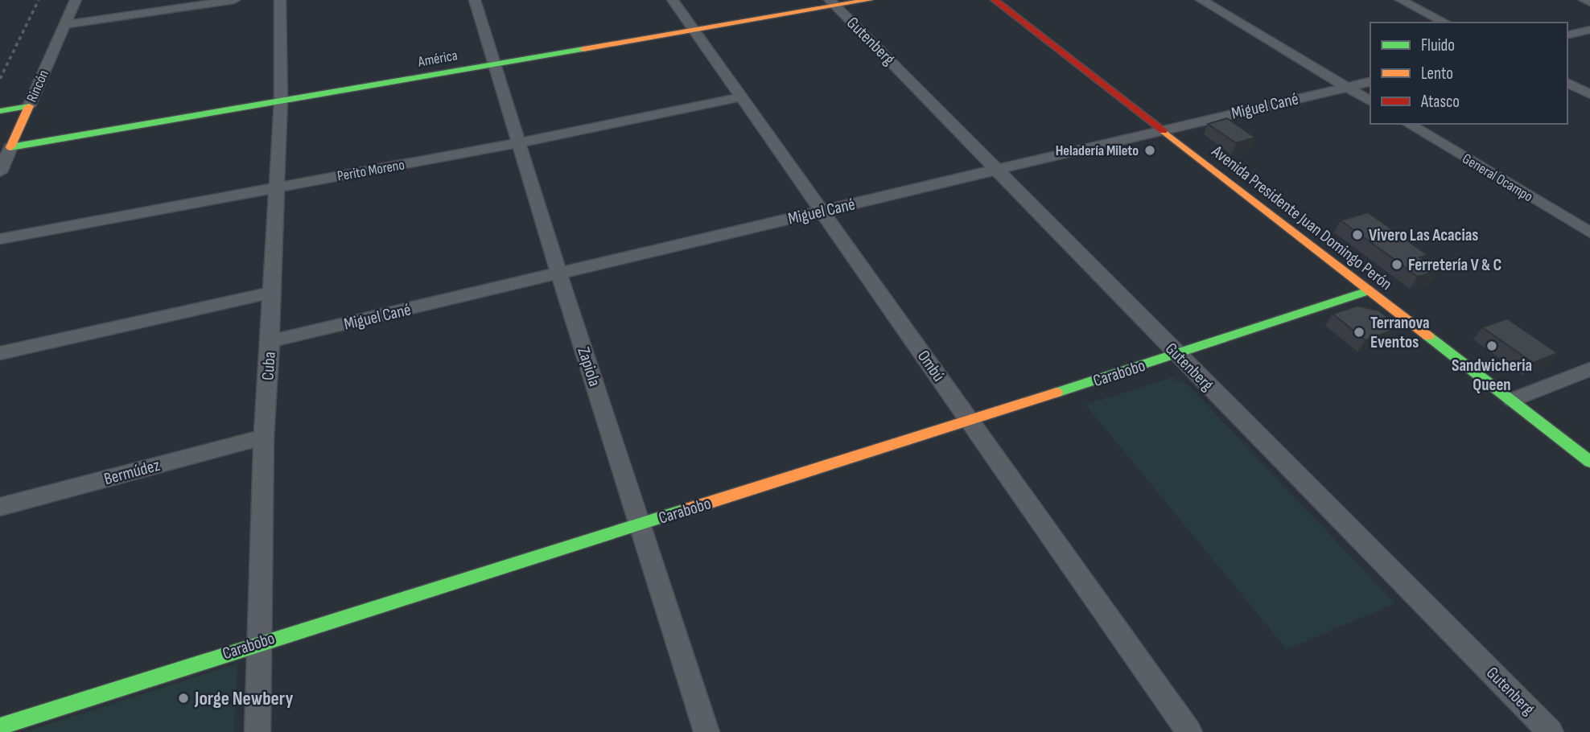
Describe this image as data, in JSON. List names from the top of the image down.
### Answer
{
  "streets": {
    "street": [
      "Gutenberg",
      "América",
      "Rincón",
      "Miguel Cané",
      "Perito Moreno",
      "General Ocampo",
      "Avenida Presidente Juan Domingo Perón",
      "Cuba",
      "Ombú",
      "Zapiola",
      "Carabobo",
      "Bermúdez"
    ]
  },
  "crossings": [
    ["Gutenberg", "América"],
    ["Gutenberg", "Miguel Cané"],
    ["Gutenberg", "Carabobo"],
    ["América", "Rincón"],
    ["América", "Cuba"],
    ["América", "Ombú"],
    ["América", "Zapiola"],
    ["Miguel Cané", "Avenida Presidente Juan Domingo Perón"],
    ["Miguel Cané", "Cuba"],
    ["Miguel Cané", "Ombú"],
    ["Miguel Cané", "Zapiola"],
    ["Perito Moreno", "Cuba"],
    ["Perito Moreno", "Ombú"],
    ["Perito Moreno", "Zapiola"],
    ["Avenida Presidente Juan Domingo Perón", "Carabobo"],
    ["Cuba", "Carabobo"],
    ["Cuba", "Bermúdez"],
    ["Ombú", "Carabobo"],
    ["Zapiola", "Carabobo"]
  ],
  "places": [
    "Heladería Mileto",
    "Vivero Las Acacias",
    "Ferretería V & C",
    "Terranova Eventos",
    "Sandwicheria Queen",
    "Jorge Newbery"
  ],
  "legend": ["Fluido", "Lento", "Atasco"]
}
